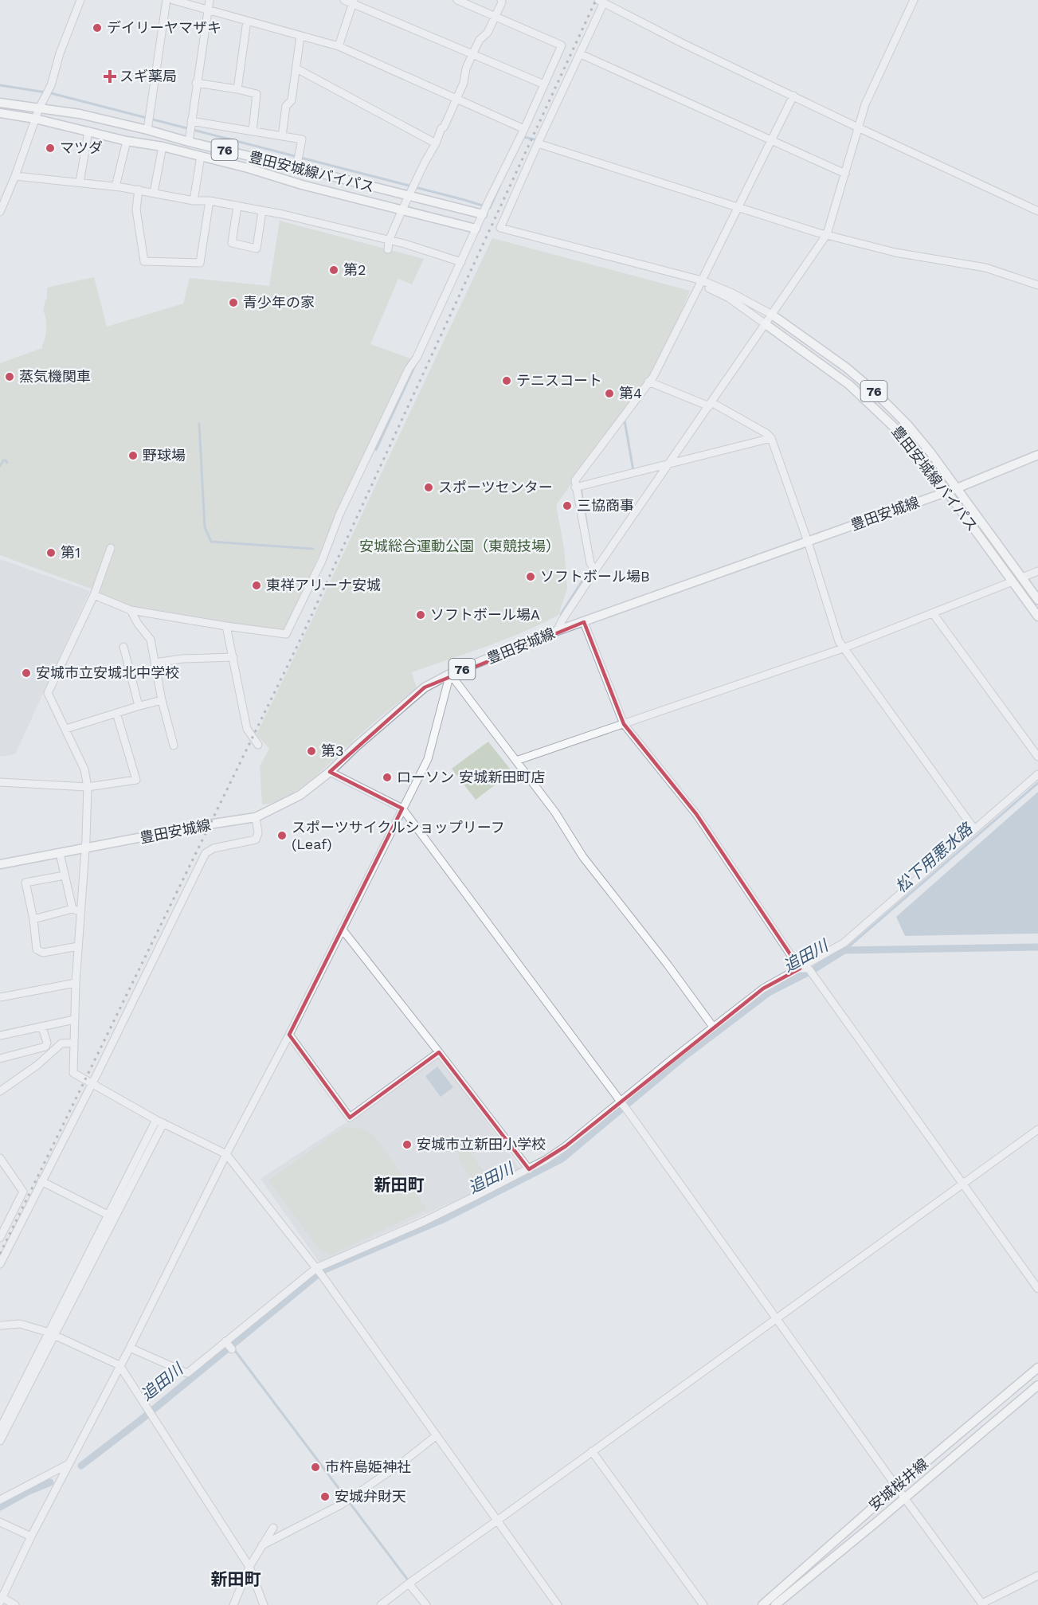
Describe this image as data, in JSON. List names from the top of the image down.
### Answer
{
  "streets": {
    "main road": [
      "76",
      "豊田安城線バイパス",
      "豊田安城線",
      "安城桜井線"
    ]
  },
  "crossings": [
    ["豊田安城線バイパス", "豊田安城線"]
  ],
  "districts": ["新田町", "新田町"],
  "water": ["松下用悪水路", "追田川"],
  "parks": ["安城総合運動公園（東競技場）"],
  "places": {
    "other": [
      "デイリーヤマザキ",
      "マツダ",
      "第2",
      "青少年の家",
      "蒸気機関車",
      "テニスコート",
      "第4",
      "野球場",
      "スポーツセンター",
      "三協商事",
      "第1",
      "ソフトボール場B",
      "東祥アリーナ安城",
      "ソフトボール場A",
      "安城市立安城北中学校",
      "第3",
      "ローソン 安城新田町店",
      "スポーツサイクルショップリーフ (Leaf)",
      "安城市立新田小学校",
      "市杵島姫神社",
      "安城弁財天"
    ],
    "health": ["スギ薬局"]
  }
}
